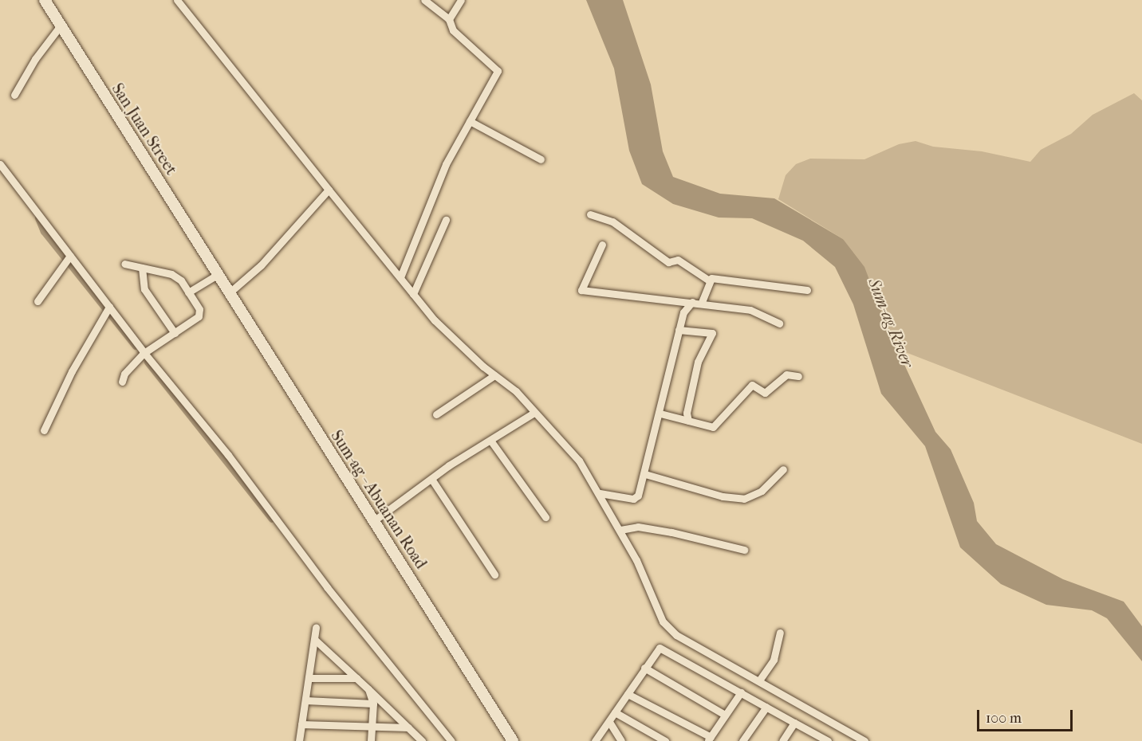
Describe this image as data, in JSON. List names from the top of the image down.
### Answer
{
  "streets": {
    "main road": ["San Juan Street", "Sum-ag - Abuanan Road"]
  },
  "crossings": [
    ["San Juan Street", "Sum-ag - Abuanan Road"]
  ],
  "water": ["Sum-ag River"],
  "scale_bar": "100 m"
}
